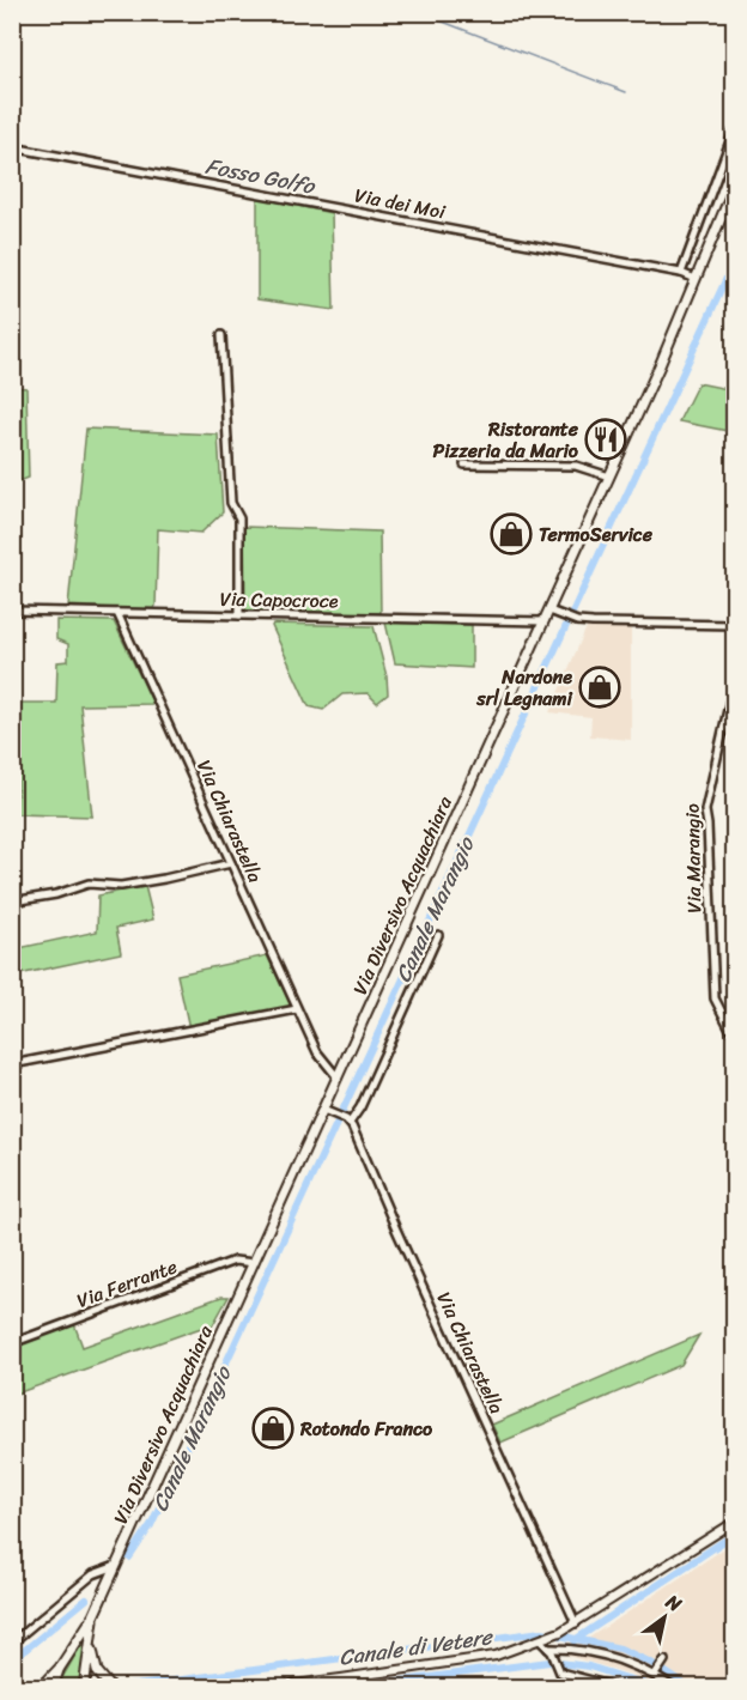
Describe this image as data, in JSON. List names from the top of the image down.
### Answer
{
  "streets": {
    "main road": ["Via Diversivo Acquachiara"],
    "street": [
      "Via dei Moi",
      "Via Capocroce",
      "Via Chiarastella",
      "Via Marangio",
      "Via Ferrante"
    ]
  },
  "crossings": [
    ["Via dei Moi", "Via Diversivo Acquachiara"],
    ["Via Capocroce", "Via Chiarastella"],
    ["Via Capocroce", "Via Diversivo Acquachiara"],
    ["Via Chiarastella", "Via Diversivo Acquachiara"],
    ["Via Diversivo Acquachiara", "Via Ferrante"]
  ],
  "water": ["Fosso Golfo", "Canale Marangio", "Canale di Vetere"],
  "places": {
    "restaurant": ["Ristorante Pizzeria da Mario"],
    "shop": ["TermoService", "Nardone srl Legnami", "Rotondo Franco"]
  },
  "north": "top right"
}
